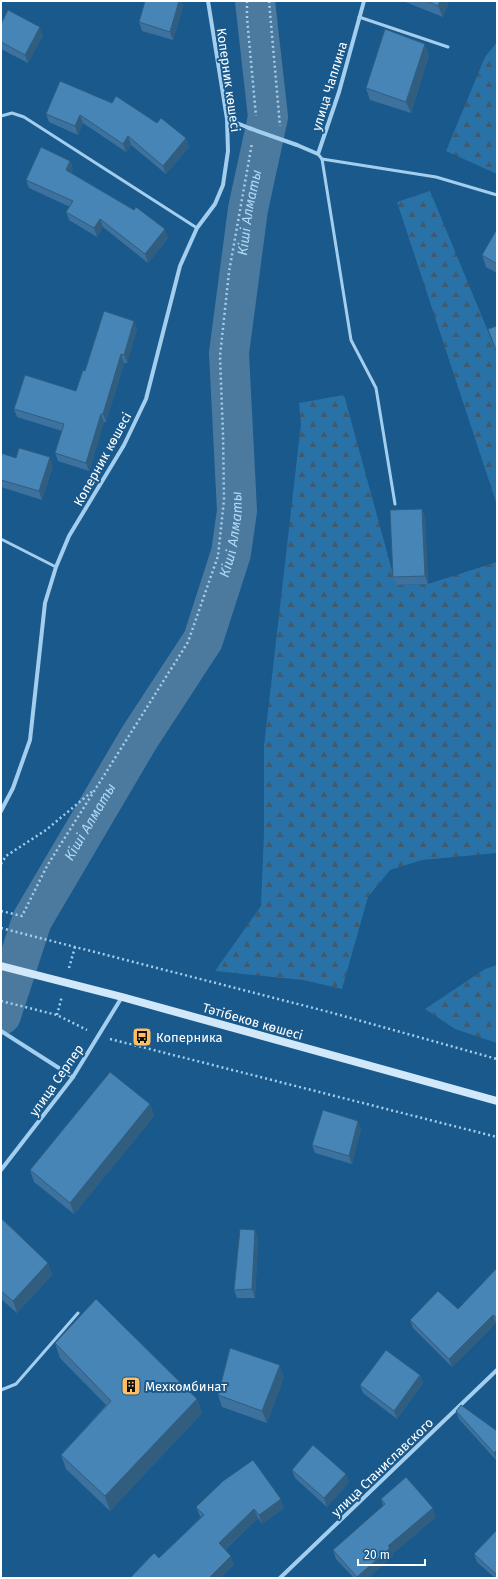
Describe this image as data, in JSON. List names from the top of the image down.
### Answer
{
  "streets": {
    "main road": ["Тәтібеков көшесі"],
    "street": [
      "Коперник көшесі",
      "улица Чаплина",
      "улица Серпер",
      "улица Станиславского"
    ]
  },
  "crossings": [
    ["Тәтібеков көшесі", "улица Серпер"]
  ],
  "water": ["Кіші Алматы"],
  "places": {
    "bus stop": ["Коперника"],
    "building": ["Мехкомбинат"]
  },
  "scale_bar": "20 m"
}
